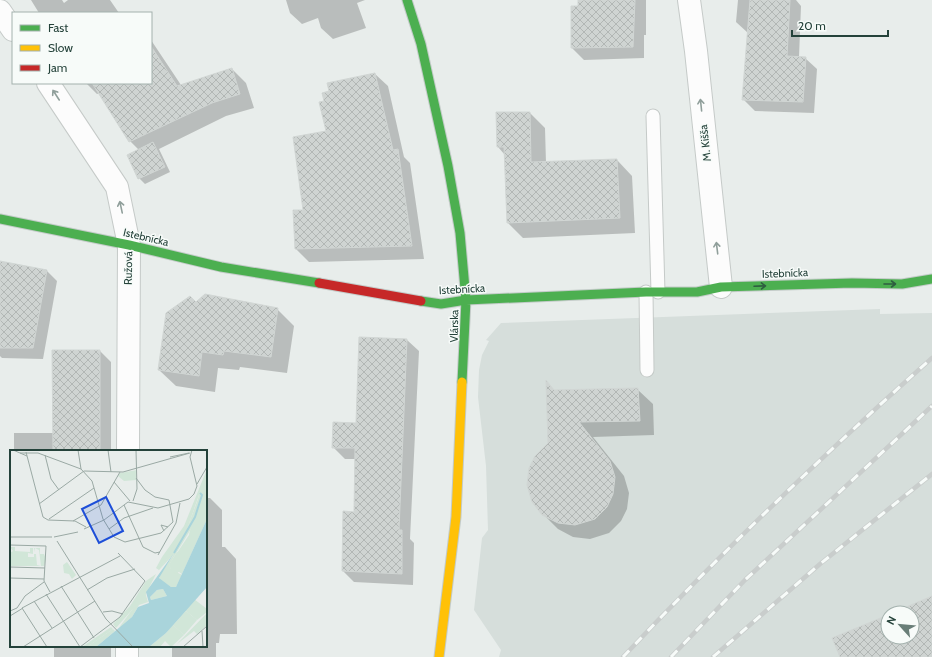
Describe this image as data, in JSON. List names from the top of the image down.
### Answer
{
  "streets": {
    "street": [
      "M. Kišša",
      "Istebnícka",
      "Ružová",
      "Vlárska"
    ]
  },
  "crossings": [
    ["M. Kišša", "Istebnícka"],
    ["Istebnícka", "Ružová"],
    ["Istebnícka", "Vlárska"]
  ],
  "one_way": ["M. Kišša", "Ružová"],
  "legend": ["Fast", "Slow", "Jam"],
  "scale_bar": "20 m",
  "north": "top left"
}
